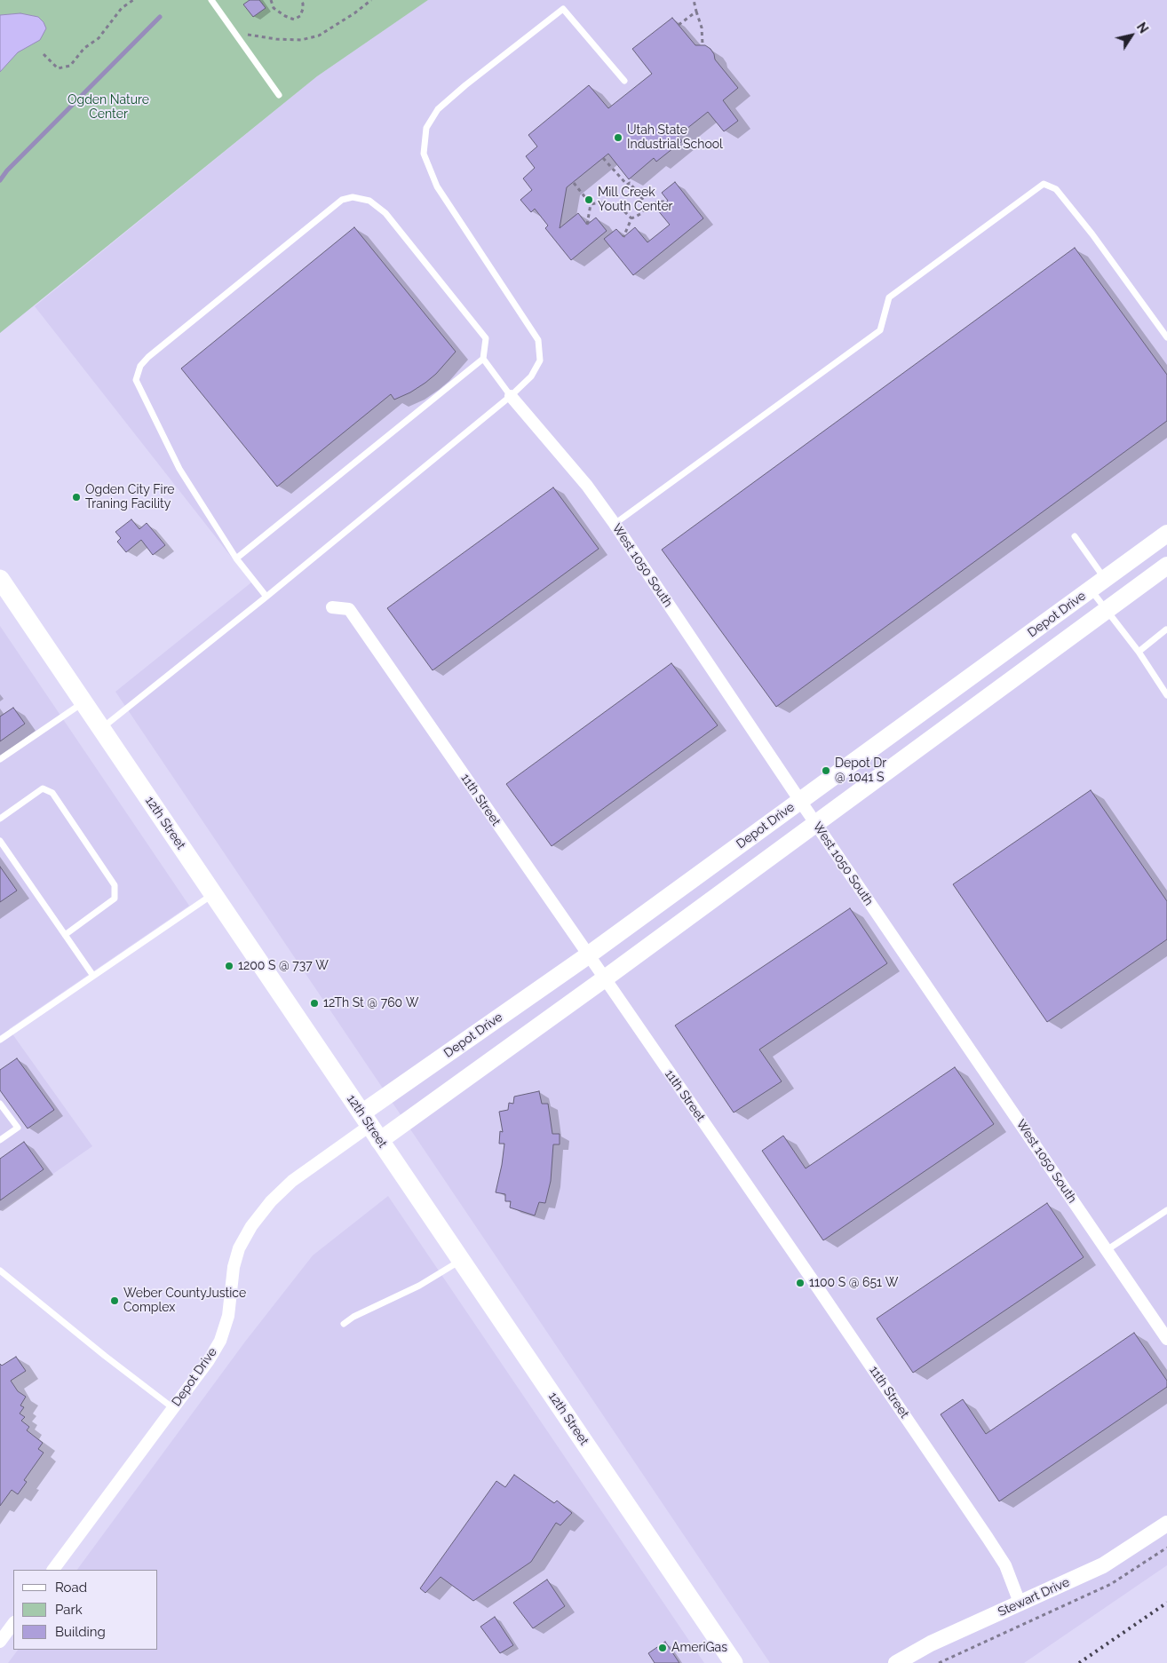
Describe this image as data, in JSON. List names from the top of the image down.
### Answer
{
  "streets": {
    "main road": ["Depot Drive", "12th Street"],
    "street": ["West 1050 South", "11th Street", "Stewart Drive"]
  },
  "crossings": [
    ["West 1050 South", "Depot Drive"],
    ["Depot Drive", "11th Street"],
    ["Depot Drive", "12th Street"],
    ["11th Street", "Stewart Drive"]
  ],
  "parks": ["Ogden Nature Center"],
  "places": [
    "Utah State Industrial School",
    "Mill Creek Youth Center",
    "Ogden City Fire Traning Facility",
    "Depot Dr @ 1041 S",
    "1200 S @ 737 W",
    "12Th St @ 760 W",
    "1100 S @ 651 W",
    "Weber CountyJustice Complex",
    "AmeriGas"
  ],
  "legend": ["Road", "Park", "Building"],
  "north": "top right"
}
